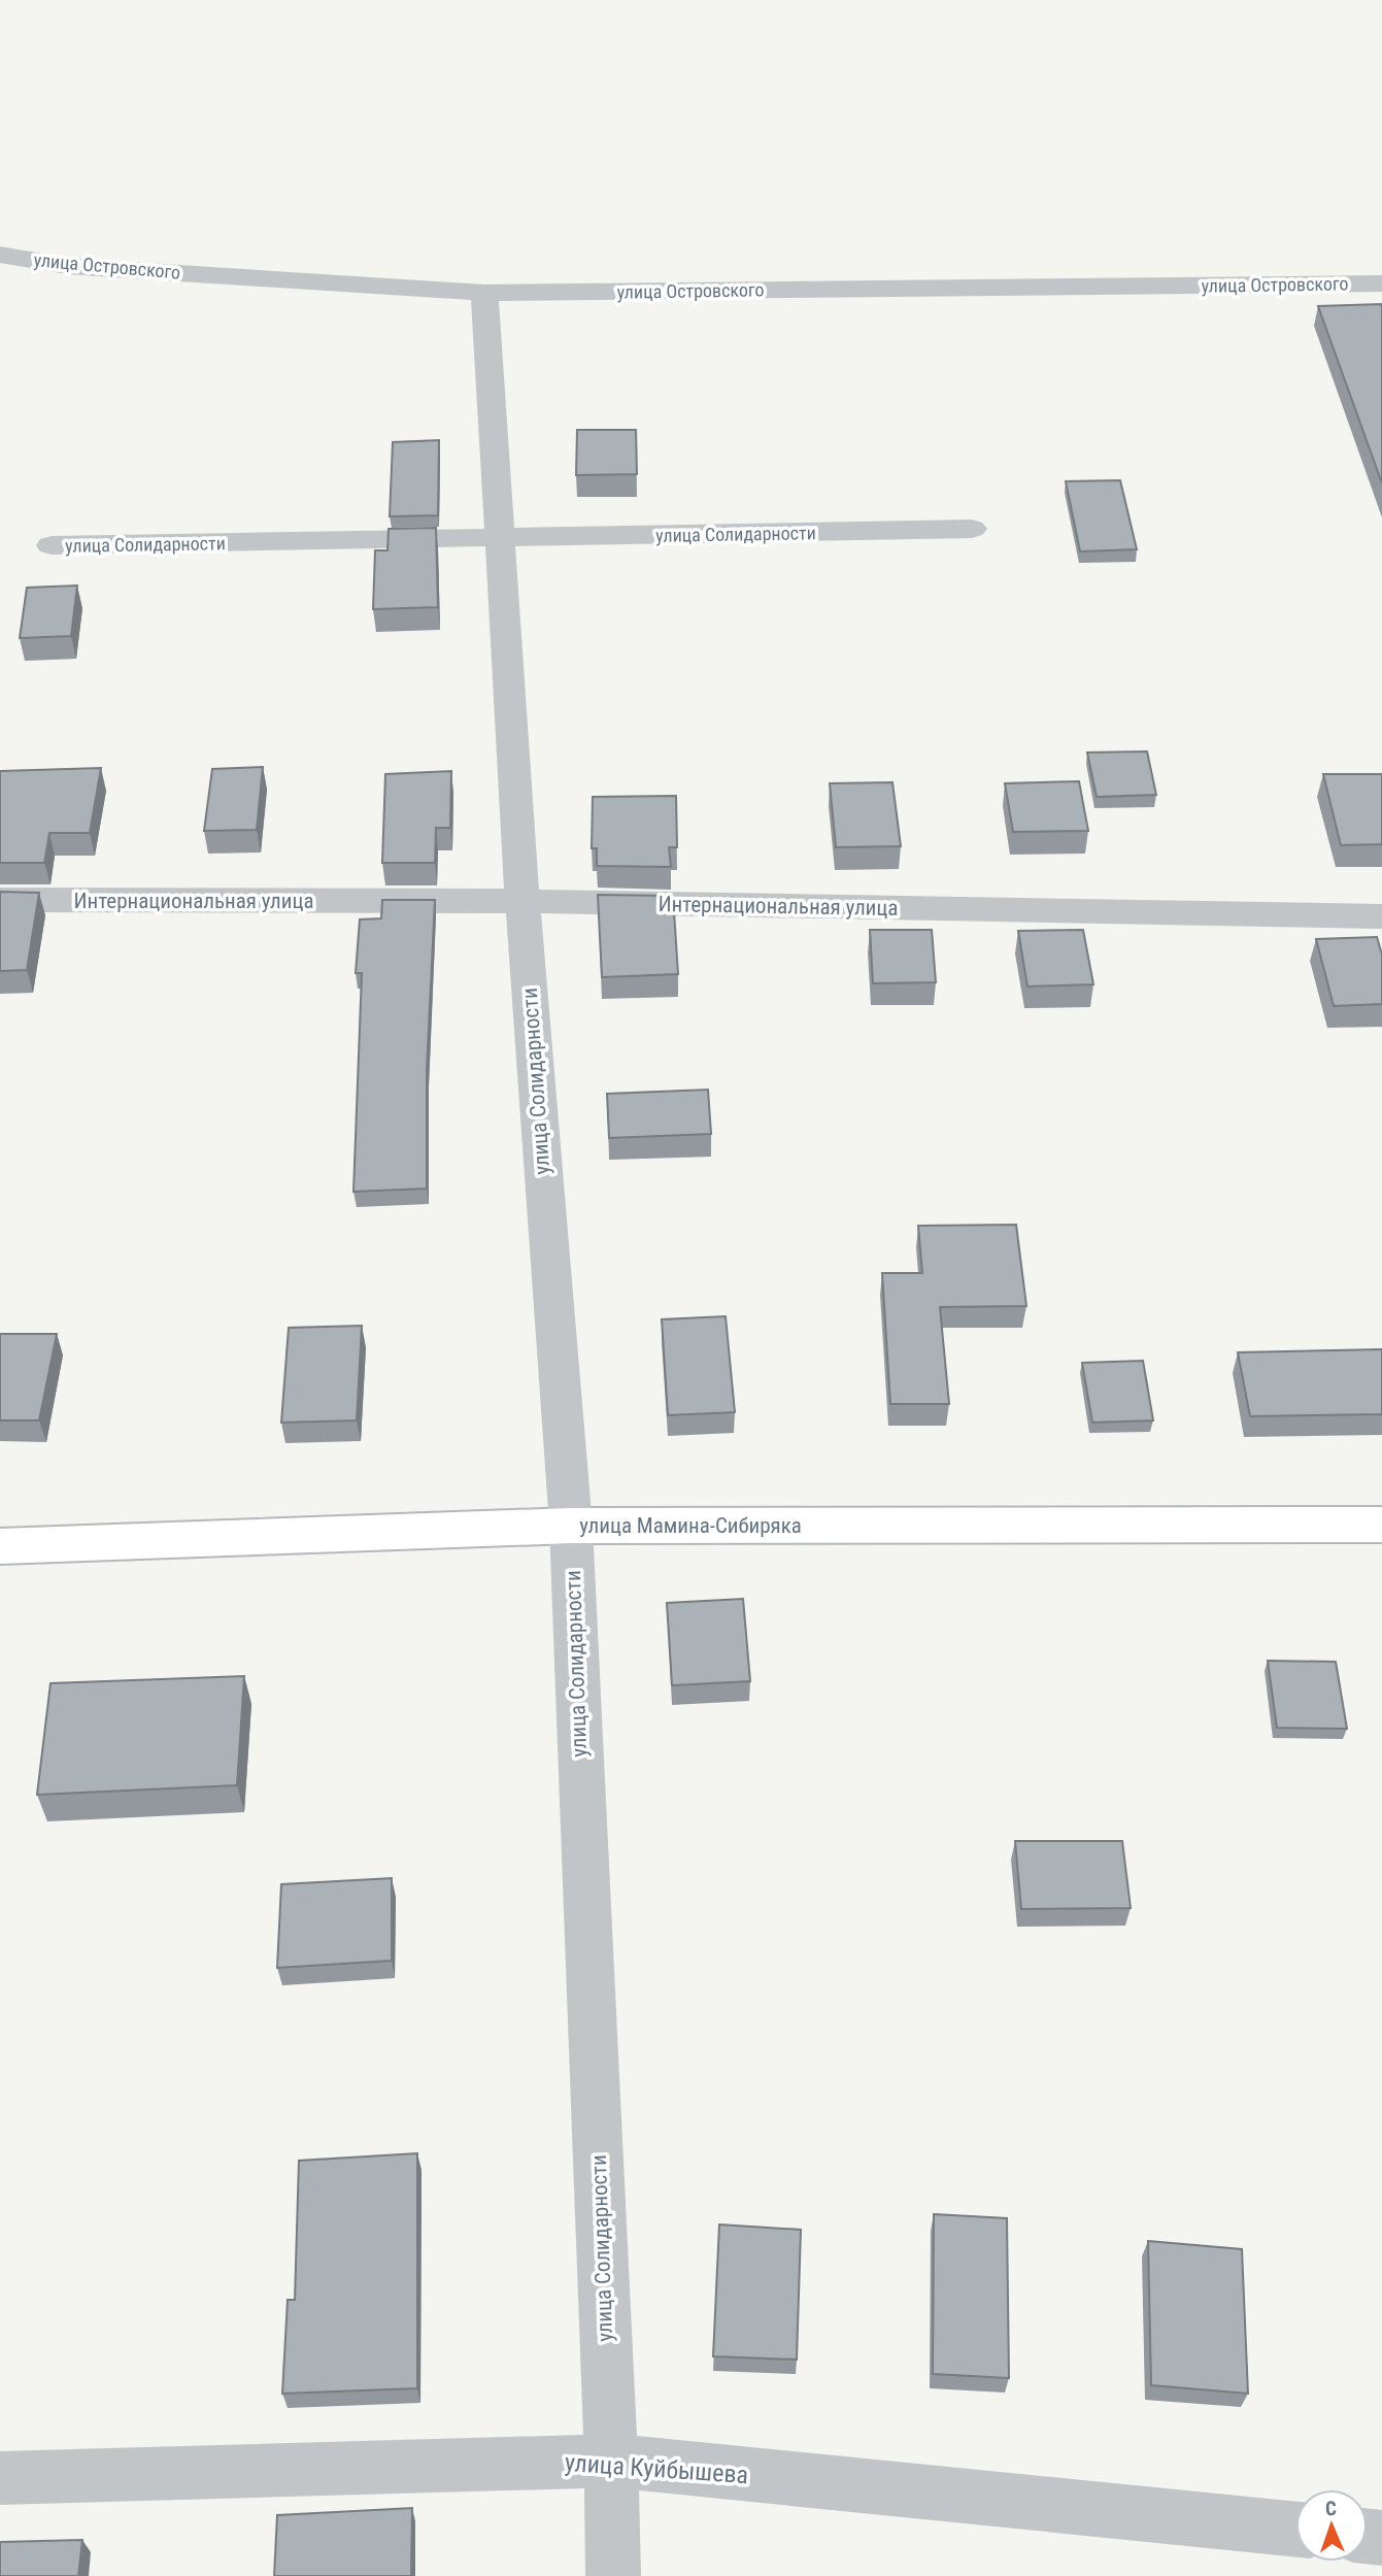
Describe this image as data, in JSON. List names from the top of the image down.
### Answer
{
  "streets": {
    "street": [
      "улица Островского",
      "улица Солидарности",
      "Интернациональная улица",
      "улица Мамина-Сибиряка",
      "улица Куйбышева"
    ]
  },
  "crossings": [
    ["улица Островского", "улица Солидарности"],
    ["улица Солидарности", "Интернациональная улица"],
    ["улица Солидарности", "улица Мамина-Сибиряка"],
    ["улица Солидарности", "улица Куйбышева"]
  ],
  "north": "top"
}
